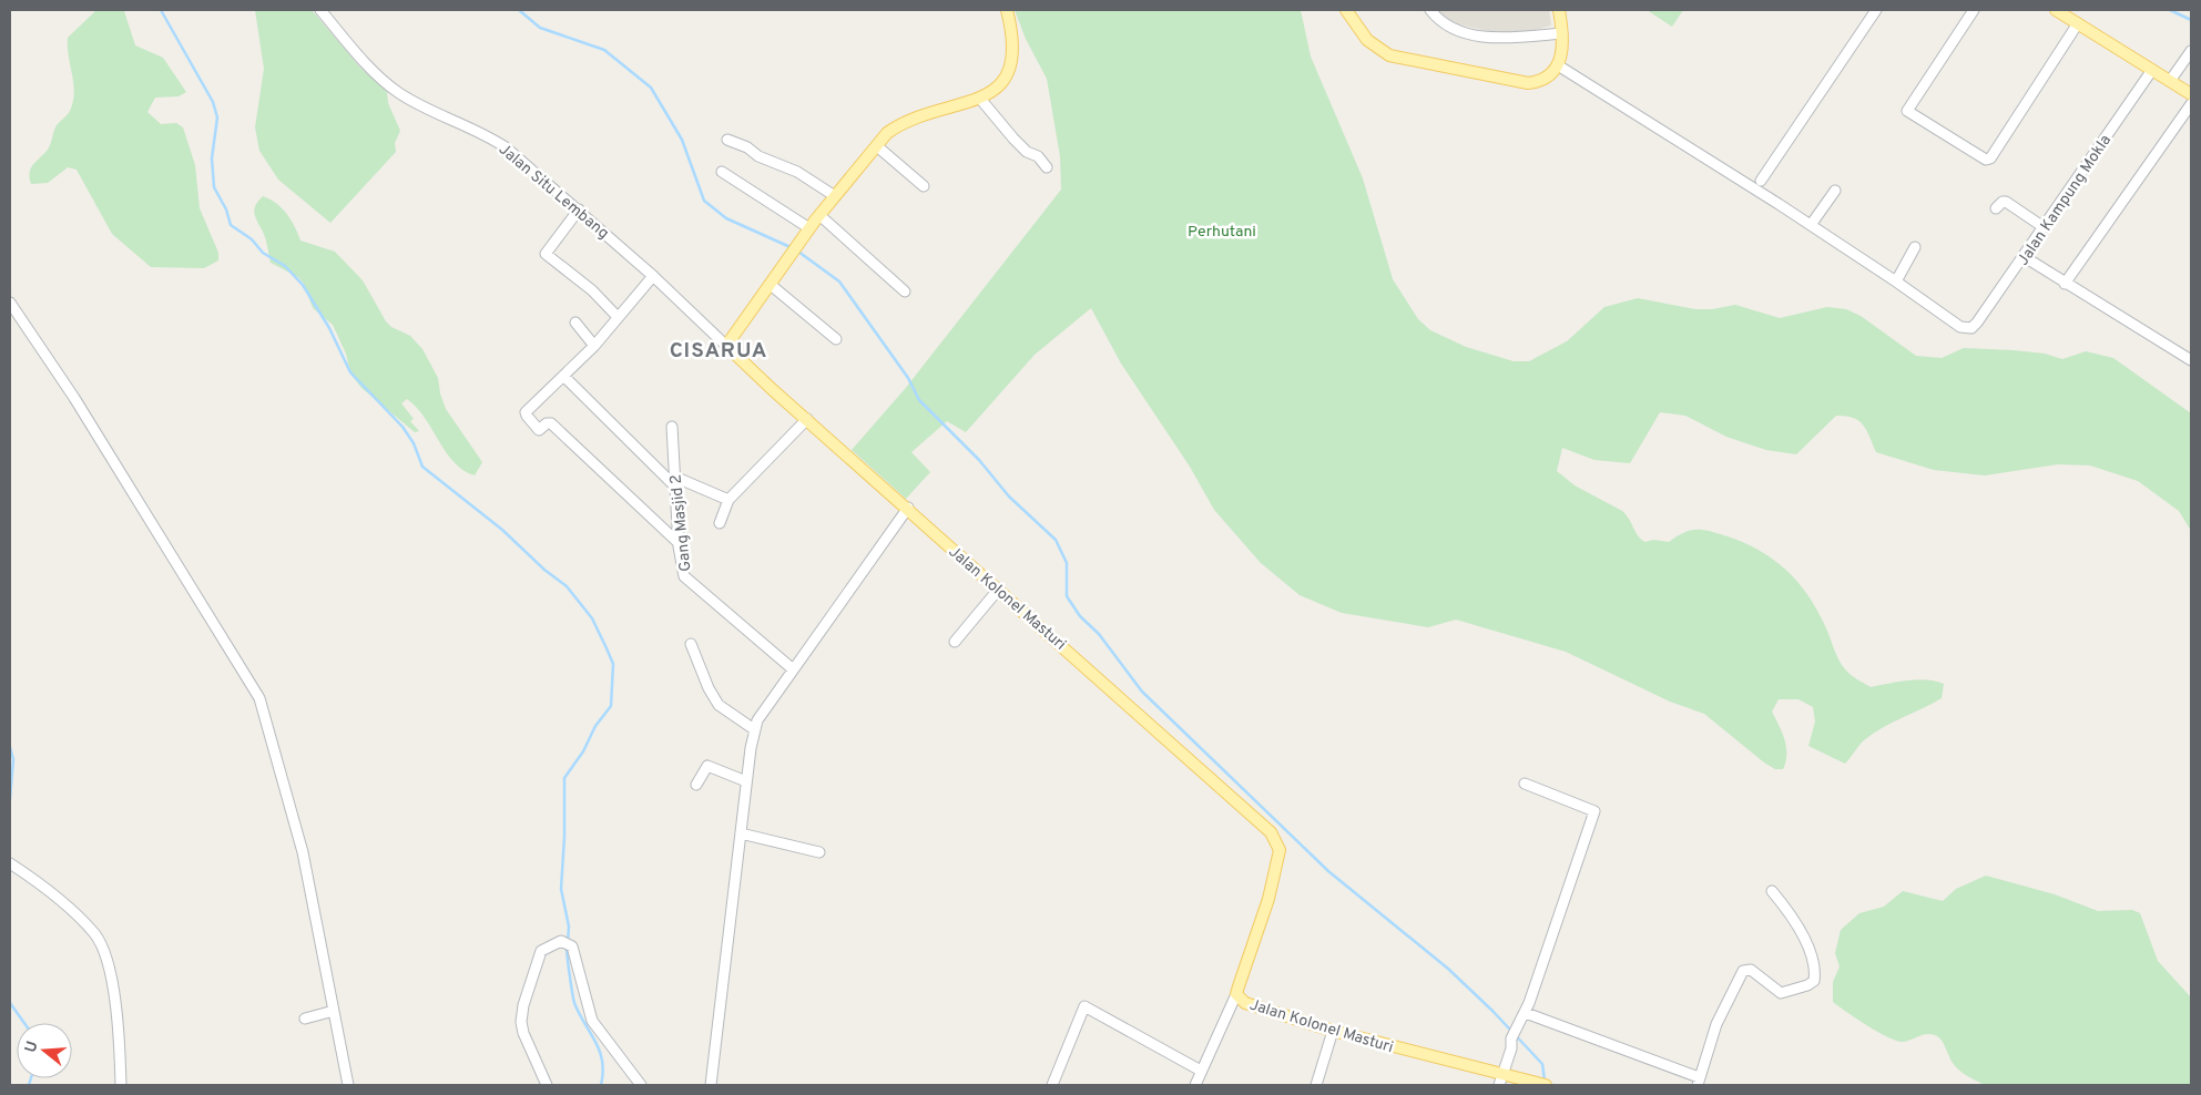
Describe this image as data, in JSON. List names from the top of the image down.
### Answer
{
  "streets": {
    "main road": ["Jalan Kolonel Masturi"],
    "street": ["Jalan Situ Lembang", "Jalan Kampung Mokla", "Gang Masjid 2"]
  },
  "crossings": [
    ["Jalan Situ Lembang", "Jalan Kolonel Masturi"]
  ],
  "districts": ["CISARUA"],
  "parks": ["Perhutani"],
  "north": "left"
}
